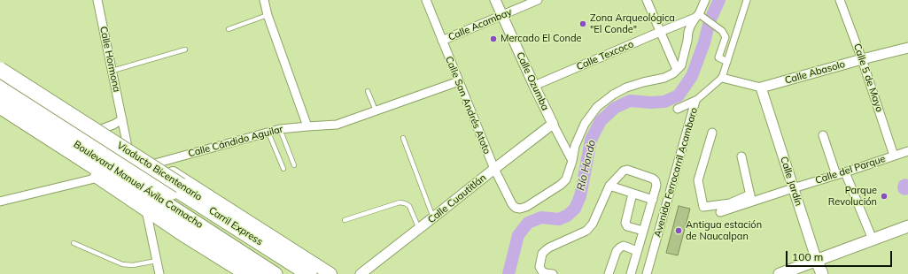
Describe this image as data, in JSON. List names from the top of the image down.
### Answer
{
  "streets": {
    "highway": ["Viaducto Bicentenario", "Boulevard Manuel Ávila Camacho", "Carril Express"],
    "main road": ["Calle Jardín"],
    "street": [
      "Calle Acambay",
      "Calle Texcoco",
      "Calle Hormona",
      "Calle Abasolo",
      "Calle 5 de Mayo",
      "Calle Ozumba",
      "Calle San Andrés Atoto",
      "Calle Cándido Aguilar",
      "Calle del Parque",
      "Avenida Ferrocarril Acambaro",
      "Calle Cuautitlán"
    ]
  },
  "crossings": [
    ["Calle Acambay", "Calle Ozumba"],
    ["Calle Acambay", "Calle San Andrés Atoto"],
    ["Calle Texcoco", "Calle Ozumba"],
    ["Calle Abasolo", "Calle 5 de Mayo"],
    ["Calle Abasolo", "Avenida Ferrocarril Acambaro"],
    ["Calle Abasolo", "Calle Jardín"],
    ["Calle 5 de Mayo", "Calle del Parque"],
    ["Calle Ozumba", "Calle San Andrés Atoto"],
    ["Calle Ozumba", "Calle Cuautitlán"],
    ["Calle San Andrés Atoto", "Calle Cándido Aguilar"],
    ["Calle San Andrés Atoto", "Calle Cuautitlán"],
    ["Calle del Parque", "Calle Jardín"]
  ],
  "water": ["Río Hondo"],
  "places": [
    "Zona Arqueológica \"El Conde\"",
    "Mercado El Conde",
    "Parque Revolución",
    "Antigua estación de Naucalpan"
  ],
  "scale_bar": "100 m"
}
